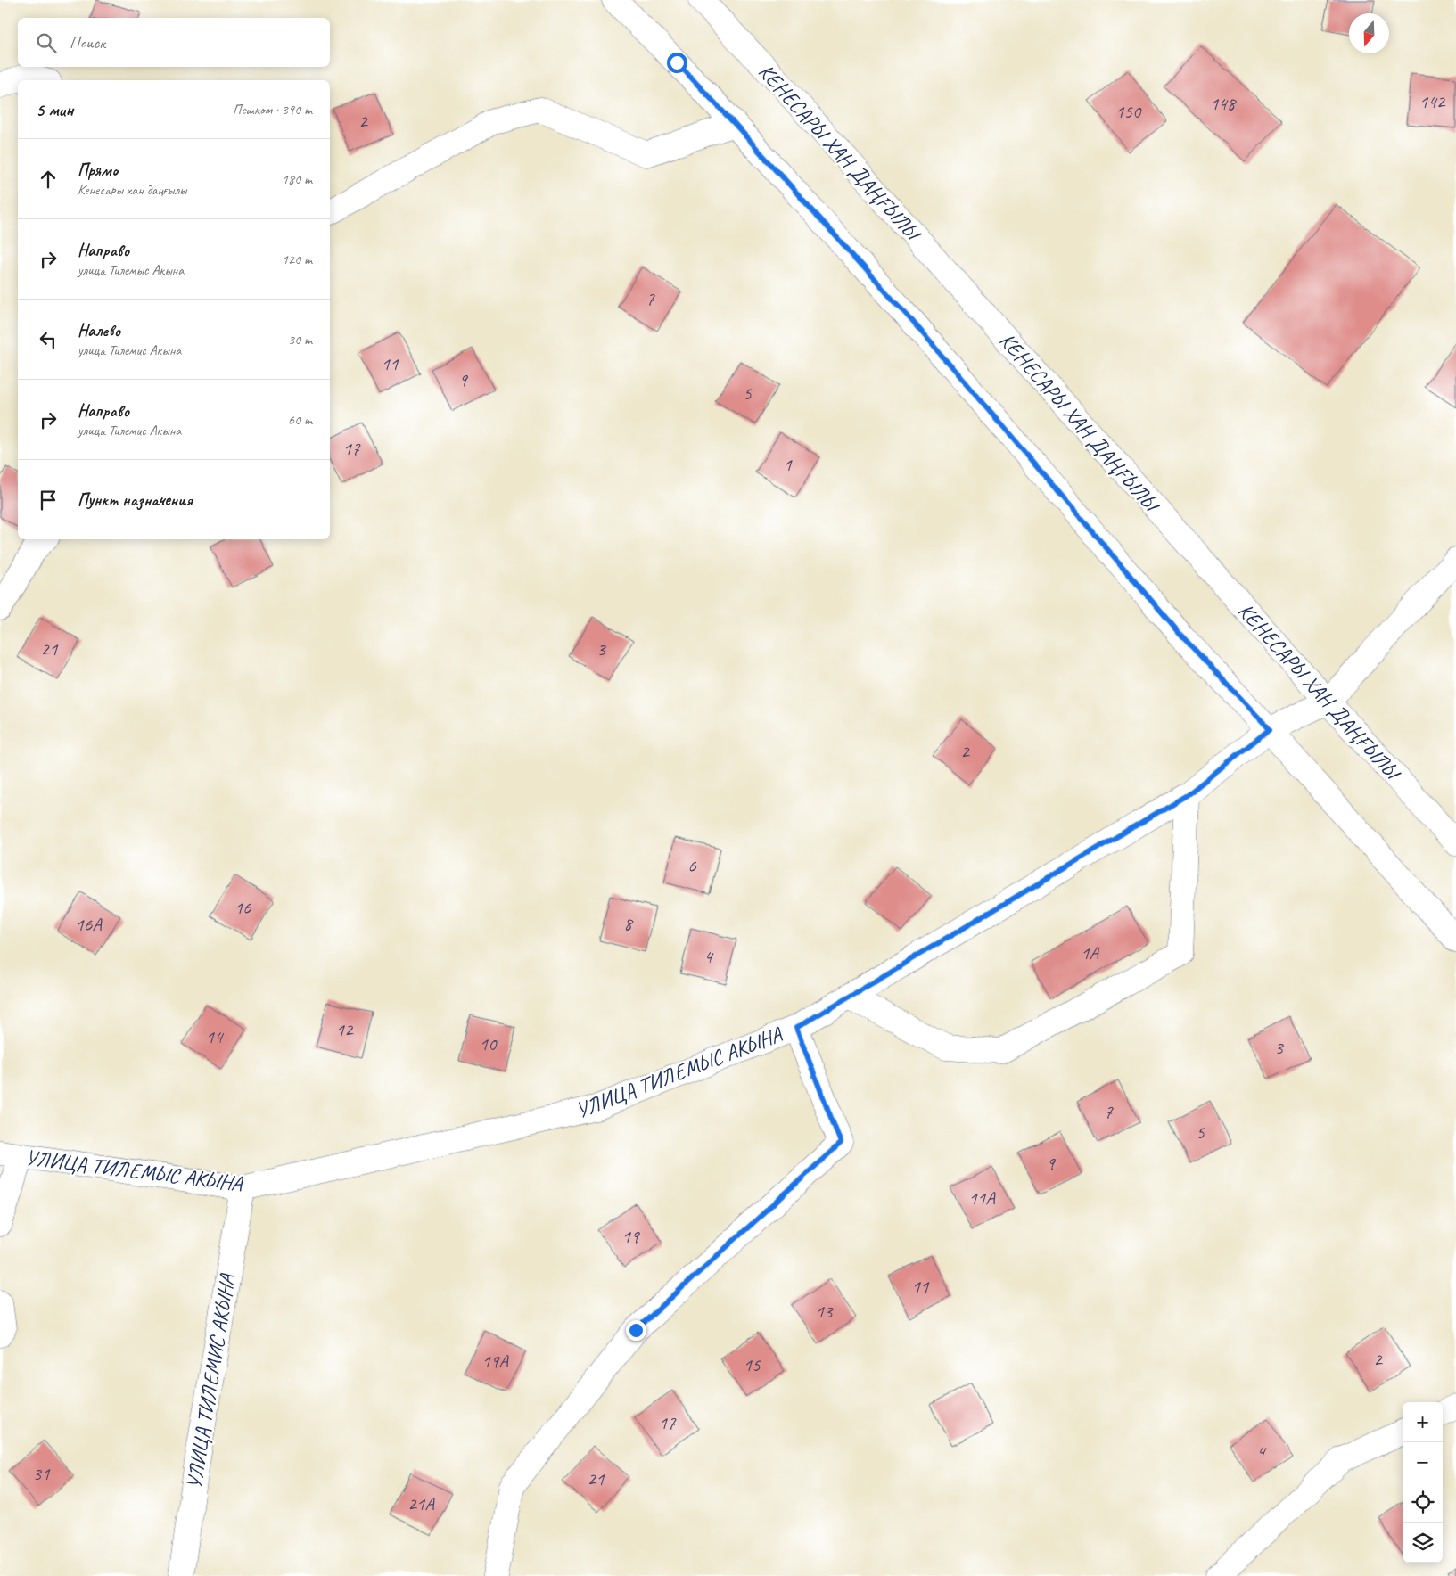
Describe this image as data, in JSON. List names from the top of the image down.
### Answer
{
  "streets": {
    "street": ["КЕНЕСАРЫ ХАН ДАҢҒЫЛЫ", "УЛИЦА ТИЛЕМЫС АКЫНА", "УЛИЦА ТИЛЕМИС АКЫНА"]
  },
  "crossings": [
    ["КЕНЕСАРЫ ХАН ДАҢҒЫЛЫ", "УЛИЦА ТИЛЕМЫС АКЫНА"],
    ["УЛИЦА ТИЛЕМЫС АКЫНА", "УЛИЦА ТИЛЕМИС АКЫНА"]
  ],
  "house_numbers": [
    "142",
    "148",
    "150",
    "2",
    "7",
    "11",
    "9",
    "5",
    "17",
    "1",
    "21",
    "3",
    "2",
    "6",
    "16",
    "8",
    "16А",
    "1А",
    "4",
    "12",
    "14",
    "10",
    "3",
    "7",
    "5",
    "9",
    "11А",
    "19",
    "11",
    "13",
    "2",
    "19А",
    "15",
    "17",
    "4",
    "31",
    "21",
    "21А"
  ],
  "north": "bottom",
  "page": {
    "search": "Поиск",
    "heading": ["5 мин", "Пешком · 390 m"],
    "list": [
      ["Прямо", "Кенесары хан даңғылы", "180 m"],
      ["Направо", "улица Тилемыс Акына", "120 m"],
      ["Налево", "улица Тилемис Акына", "30 m"],
      ["Направо", "улица Тилемис Акына", "60 m"],
      "Пункт назначения"
    ],
    "map_buttons": ["+", "−"]
  }
}
